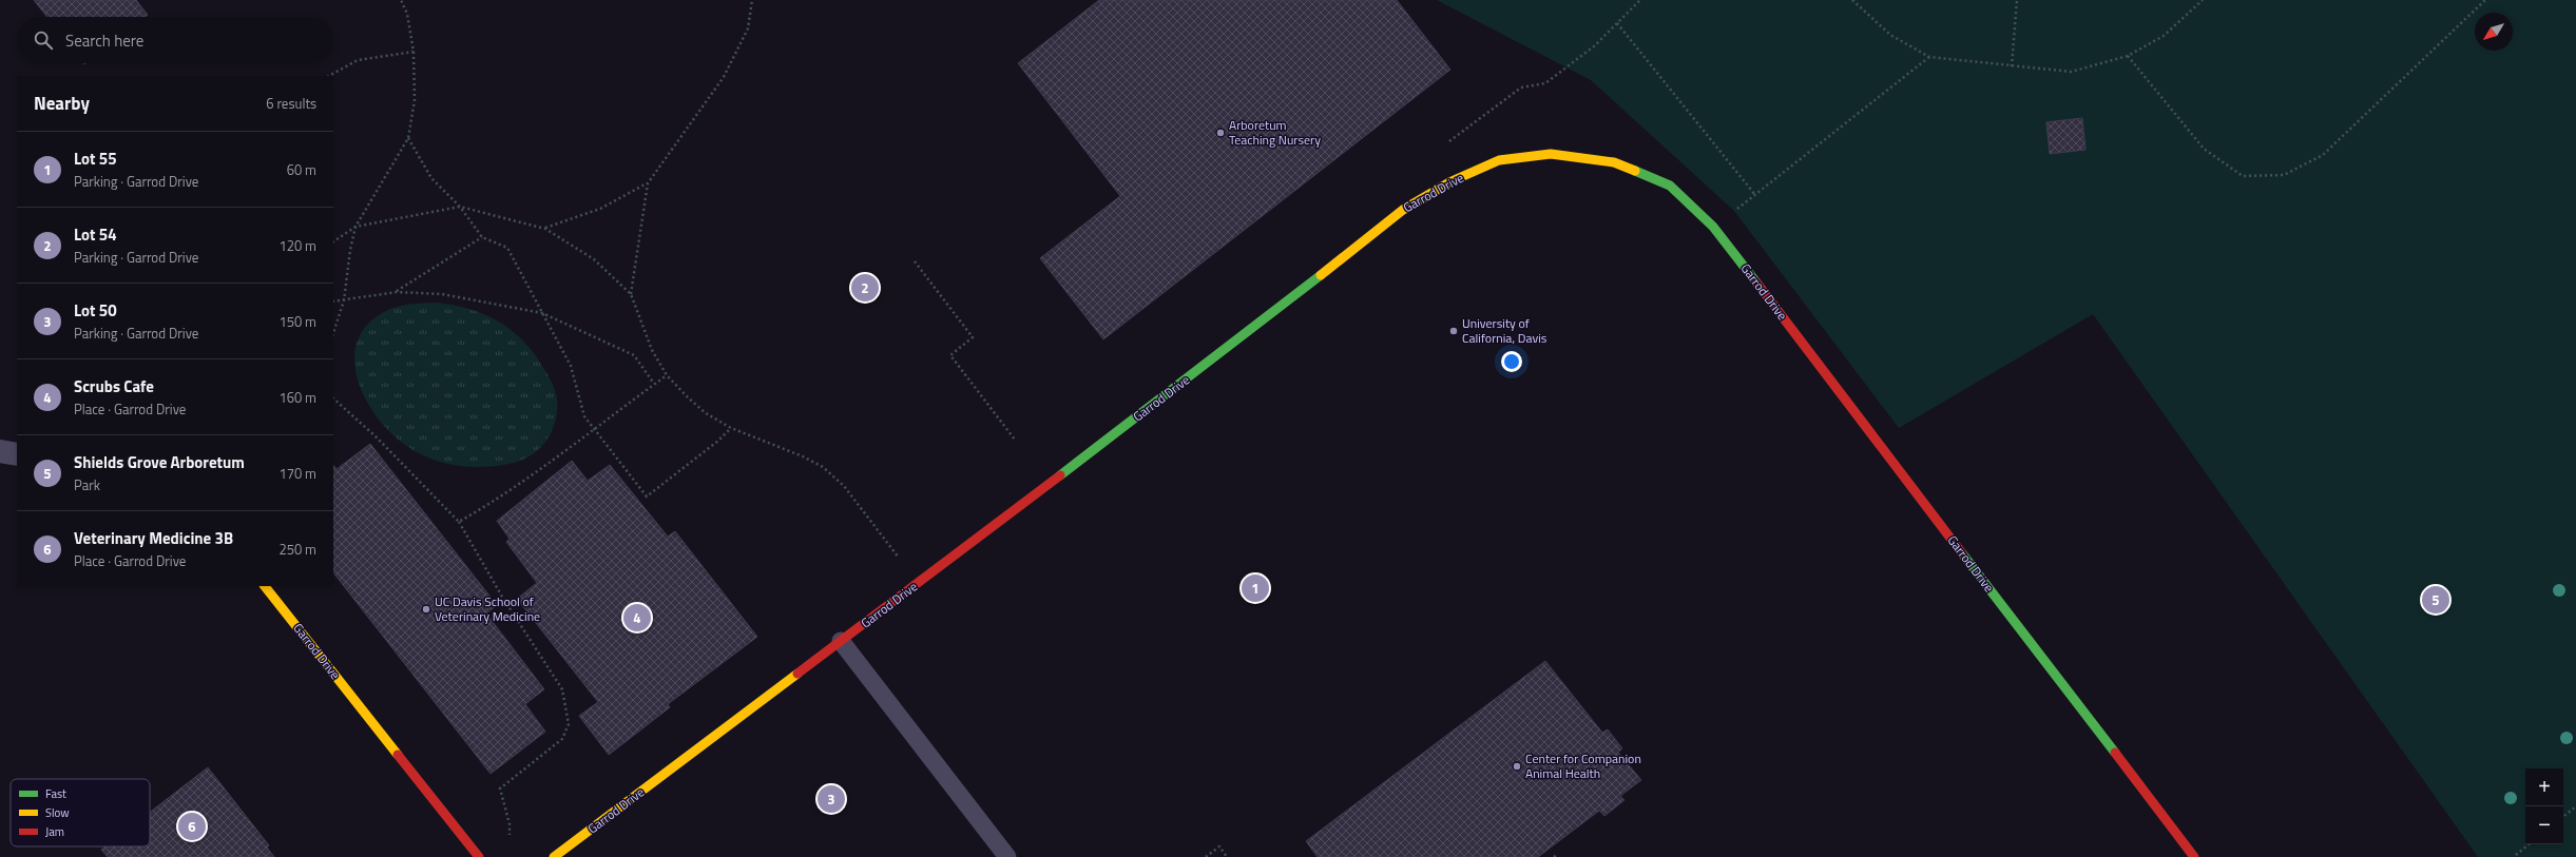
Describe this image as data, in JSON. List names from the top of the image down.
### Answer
{
  "streets": {
    "street": ["Garrod Drive"]
  },
  "places": [
    "Arboretum Teaching Nursery",
    "University of California, Davis",
    "UC Davis School of Veterinary Medicine",
    "Center for Companion Animal Health"
  ],
  "legend": ["Fast", "Slow", "Jam"],
  "north": "bottom left",
  "page": {
    "search": "Search here",
    "heading": ["Nearby", "6 results"],
    "list": [
      {
        "mark": "1",
        "name": "Lot 55",
        "note": "Parking · Garrod Drive",
        "value": "60 m"
      },
      {
        "mark": "2",
        "name": "Lot 54",
        "note": "Parking · Garrod Drive",
        "value": "120 m"
      },
      {
        "mark": "3",
        "name": "Lot 50",
        "note": "Parking · Garrod Drive",
        "value": "150 m"
      },
      {
        "mark": "4",
        "name": "Scrubs Cafe",
        "note": "Place · Garrod Drive",
        "value": "160 m"
      },
      {
        "mark": "5",
        "name": "Shields Grove Arboretum",
        "note": "Park",
        "value": "170 m"
      },
      {
        "mark": "6",
        "name": "Veterinary Medicine 3B",
        "note": "Place · Garrod Drive",
        "value": "250 m"
      }
    ],
    "pins": [
      "2",
      "1",
      "5",
      "4",
      "3",
      "6"
    ],
    "map_buttons": ["+", "−"]
  }
}
